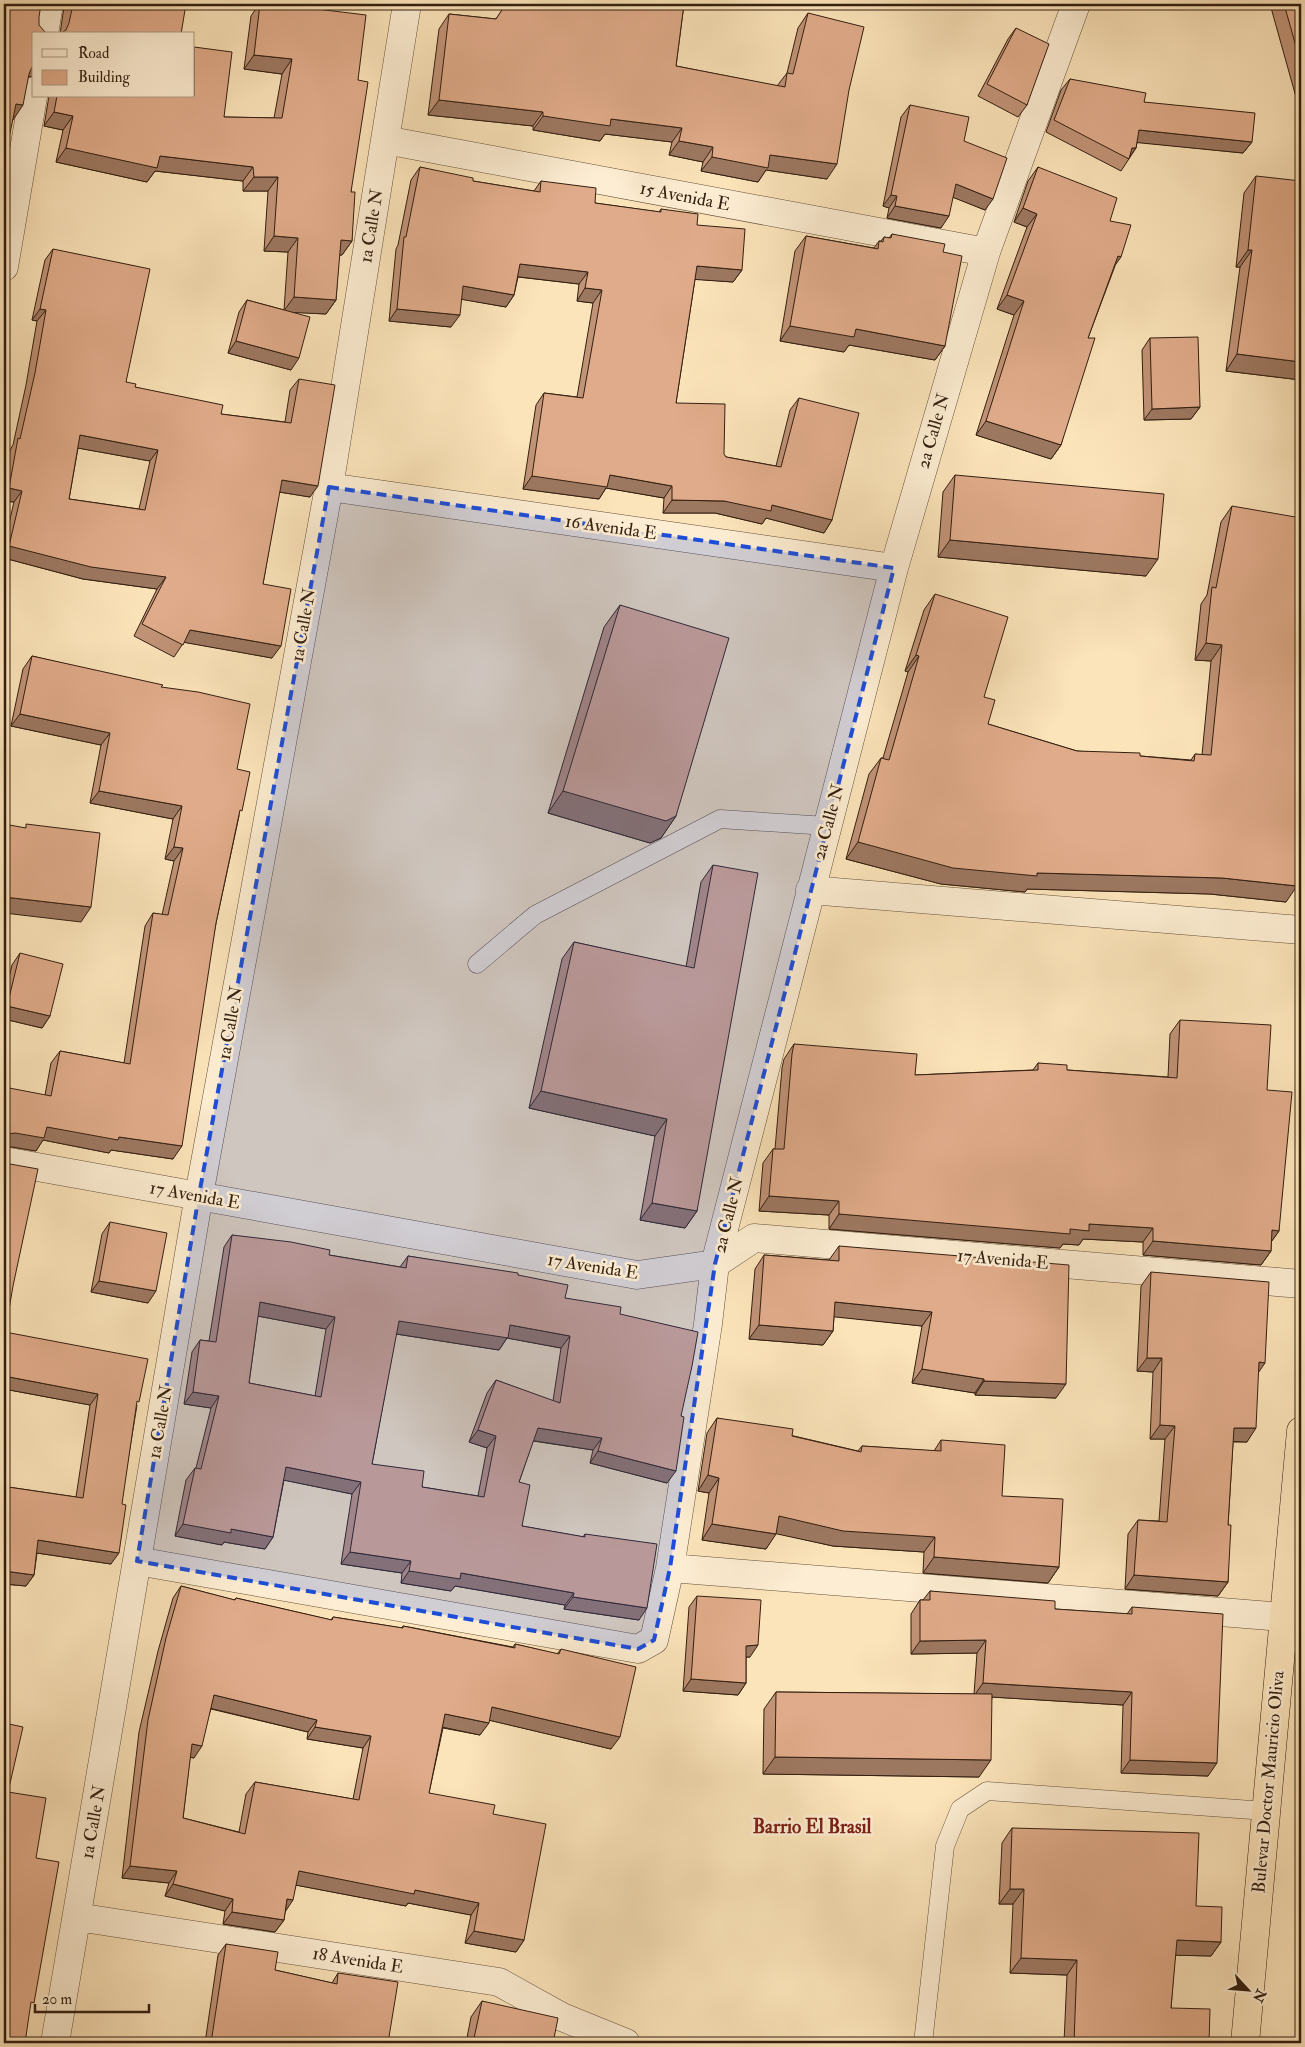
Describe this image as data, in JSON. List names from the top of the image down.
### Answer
{
  "streets": {
    "highway": ["Bulevar Doctor Mauricio Oliva"],
    "street": [
      "15 Avenida E",
      "1a Calle N",
      "2a Calle N",
      "16 Avenida E",
      "17 Avenida E",
      "18 Avenida E"
    ]
  },
  "crossings": [
    ["15 Avenida E", "1a Calle N"],
    ["15 Avenida E", "2a Calle N"],
    ["1a Calle N", "2a Calle N"],
    ["1a Calle N", "16 Avenida E"],
    ["1a Calle N", "17 Avenida E"],
    ["1a Calle N", "18 Avenida E"],
    ["2a Calle N", "16 Avenida E"],
    ["2a Calle N", "17 Avenida E"]
  ],
  "districts": ["Barrio El Brasil"],
  "legend": ["Road", "Building"],
  "scale_bar": "20 m",
  "north": "bottom right"
}
